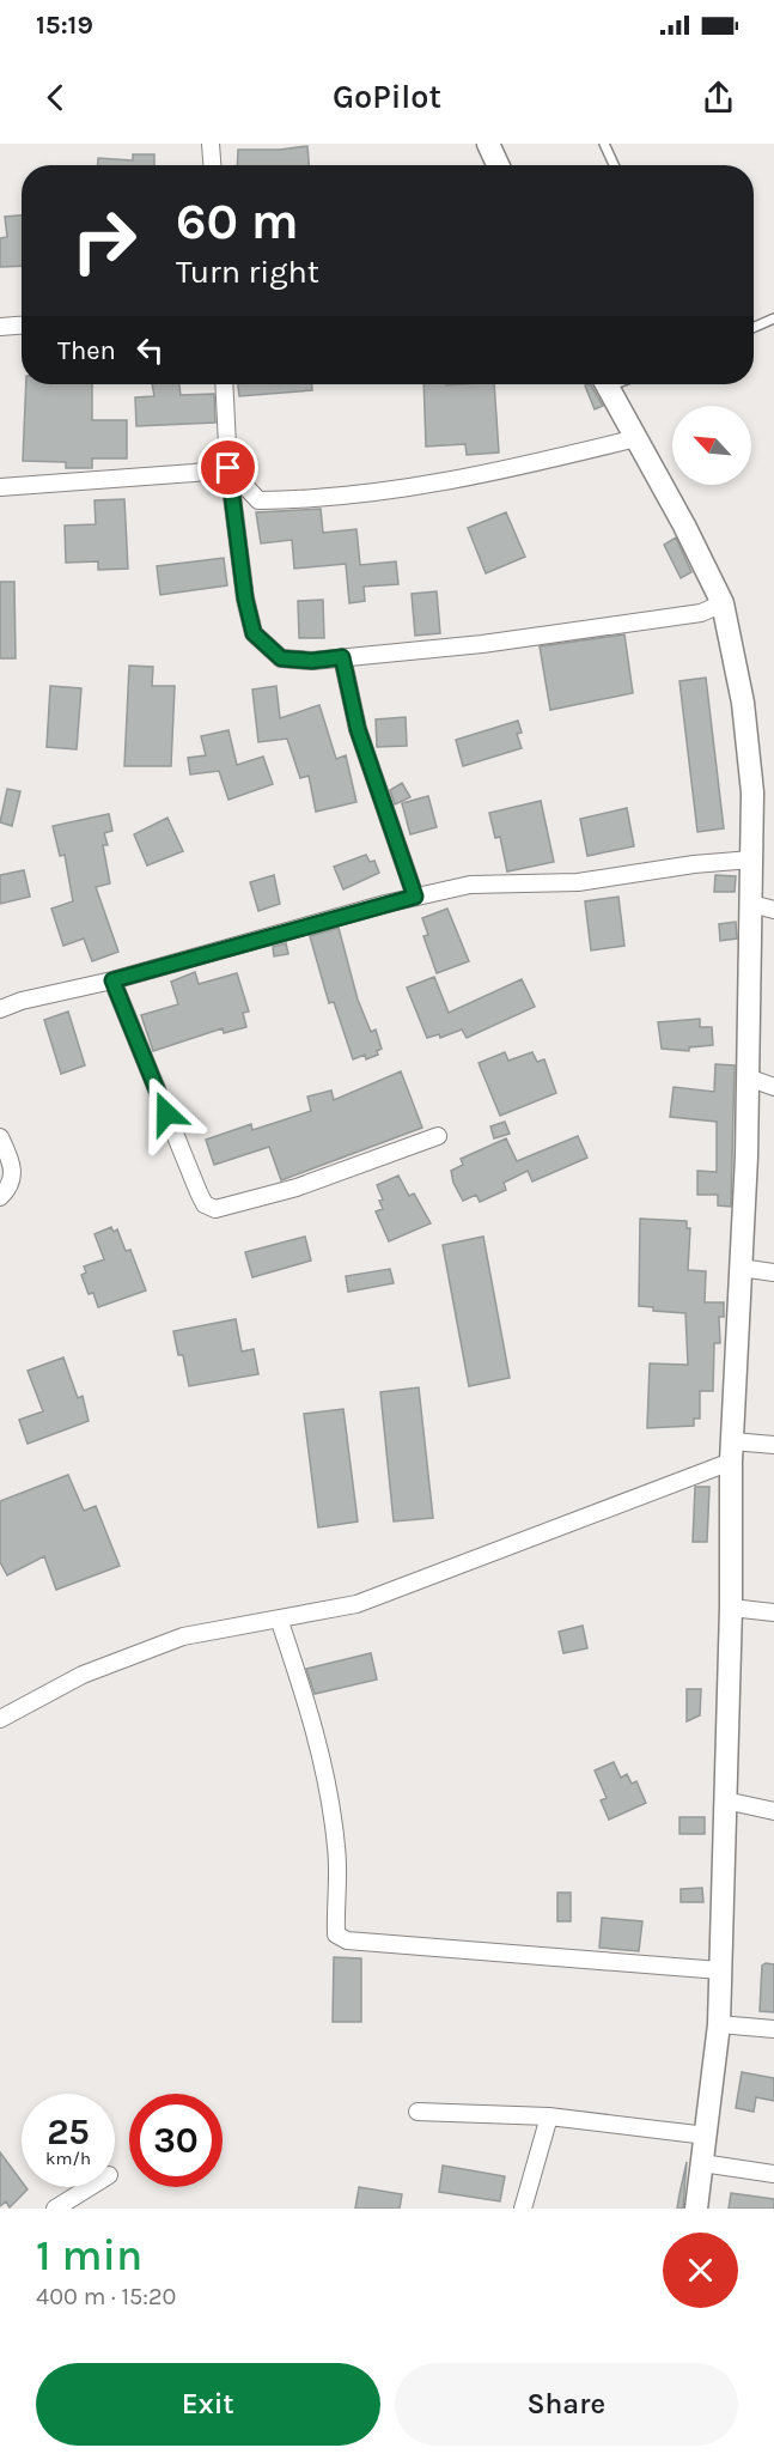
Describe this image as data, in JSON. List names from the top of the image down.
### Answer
{
  "north": "top left",
  "page": {
    "status": "15:19",
    "header": "GoPilot",
    "turn": ["60 m", "Turn right"],
    "then": "Then",
    "speed": "25 km/h",
    "limit": "30",
    "heading": ["1 min", "400 m · 15:20"],
    "buttons": ["Exit", "Share"]
  }
}
